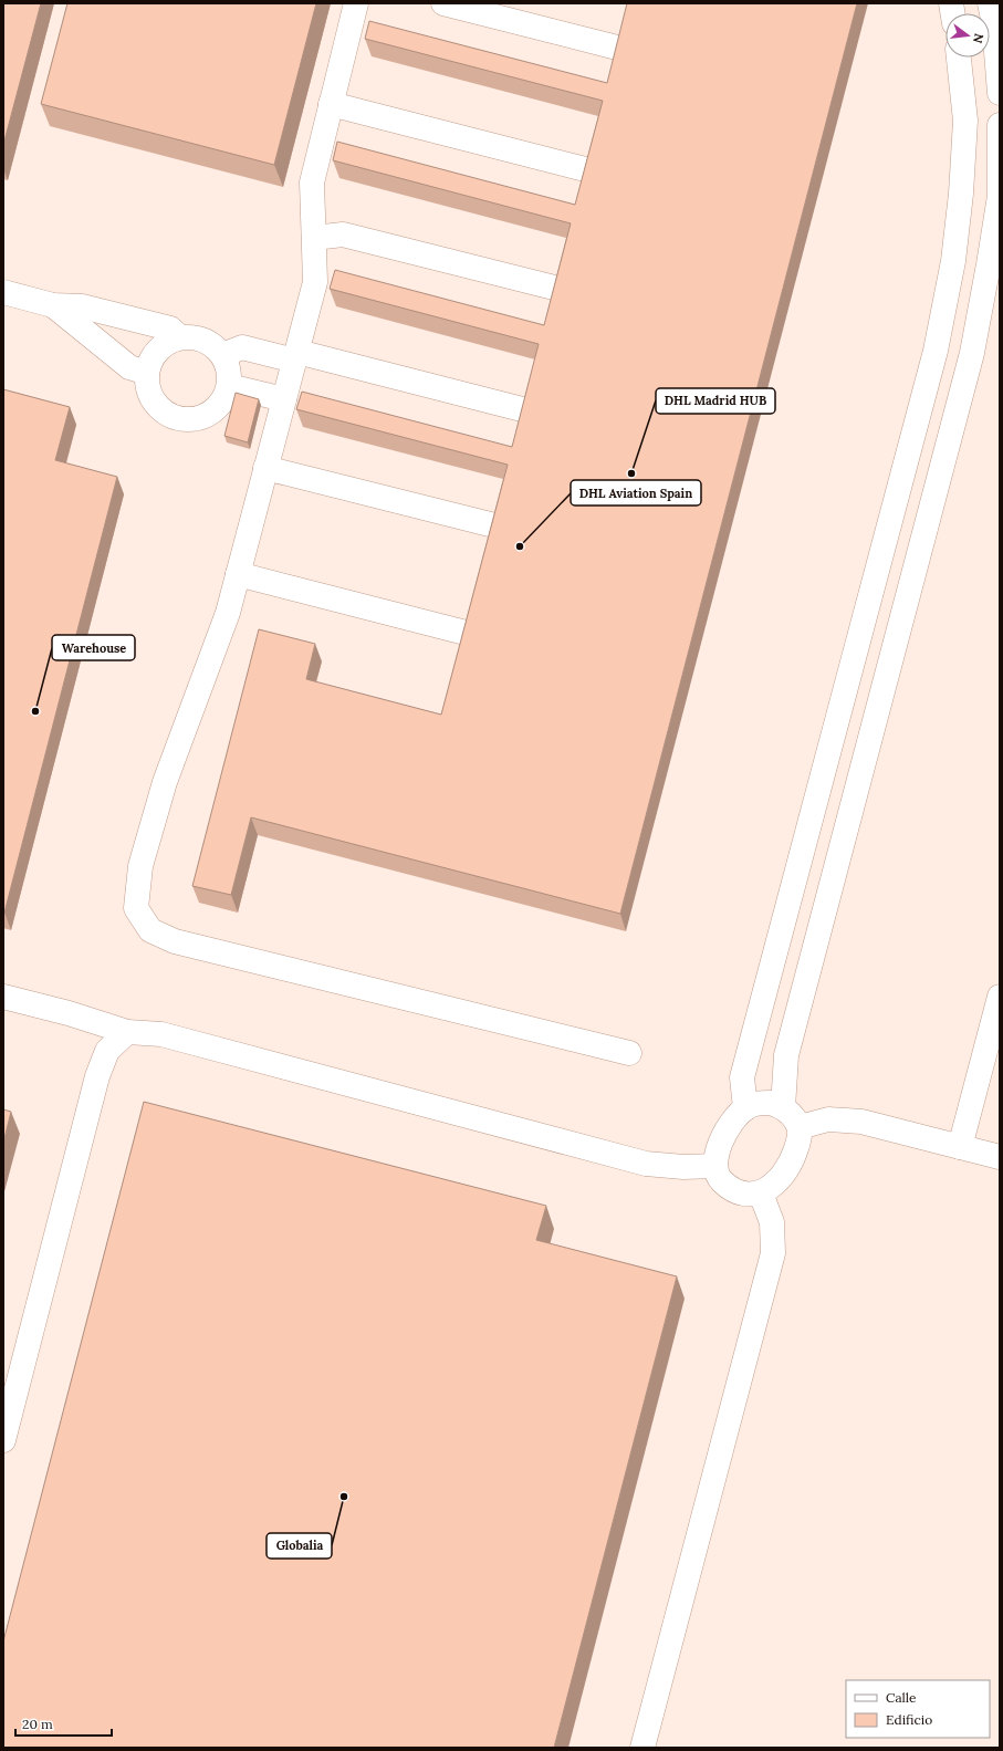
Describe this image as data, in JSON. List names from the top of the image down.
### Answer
{
  "places": [
    "DHL Madrid HUB",
    "DHL Aviation Spain",
    "Warehouse",
    "Globalia"
  ],
  "legend": ["Calle", "Edificio"],
  "scale_bar": "20 m",
  "north": "right"
}
